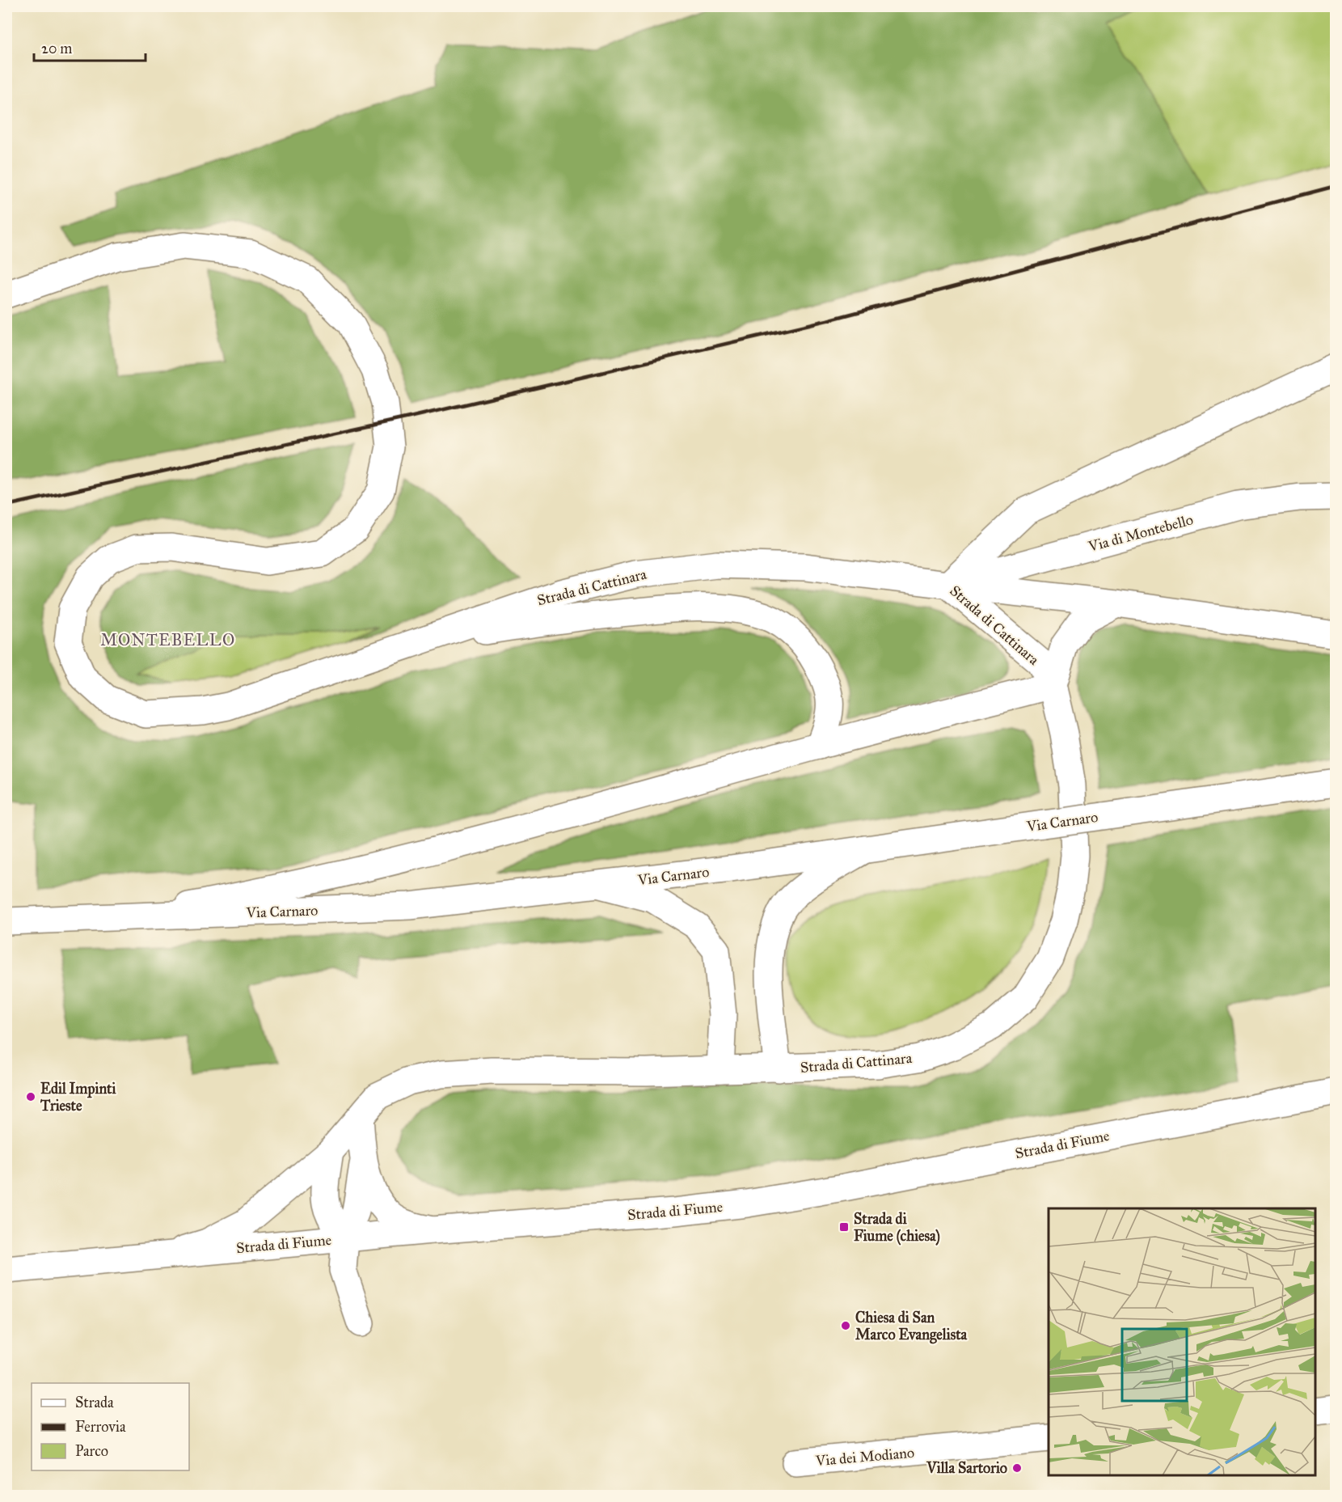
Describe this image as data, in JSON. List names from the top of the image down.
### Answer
{
  "streets": {
    "street": [
      "Via di Montebello",
      "Strada di Cattinara",
      "Via Carnaro",
      "Strada di Fiume",
      "Via dei Modiano"
    ]
  },
  "crossings": [
    ["Via di Montebello", "Strada di Cattinara"],
    ["Strada di Cattinara", "Strada di Fiume"]
  ],
  "districts": ["MONTEBELLO"],
  "places": {
    "other": ["Edil Impinti Trieste", "Chiesa di San Marco Evangelista", "Villa Sartorio"],
    "transit": ["Strada di Fiume (chiesa)"]
  },
  "legend": ["Strada", "Ferrovia", "Parco"],
  "scale_bar": "20 m"
}
